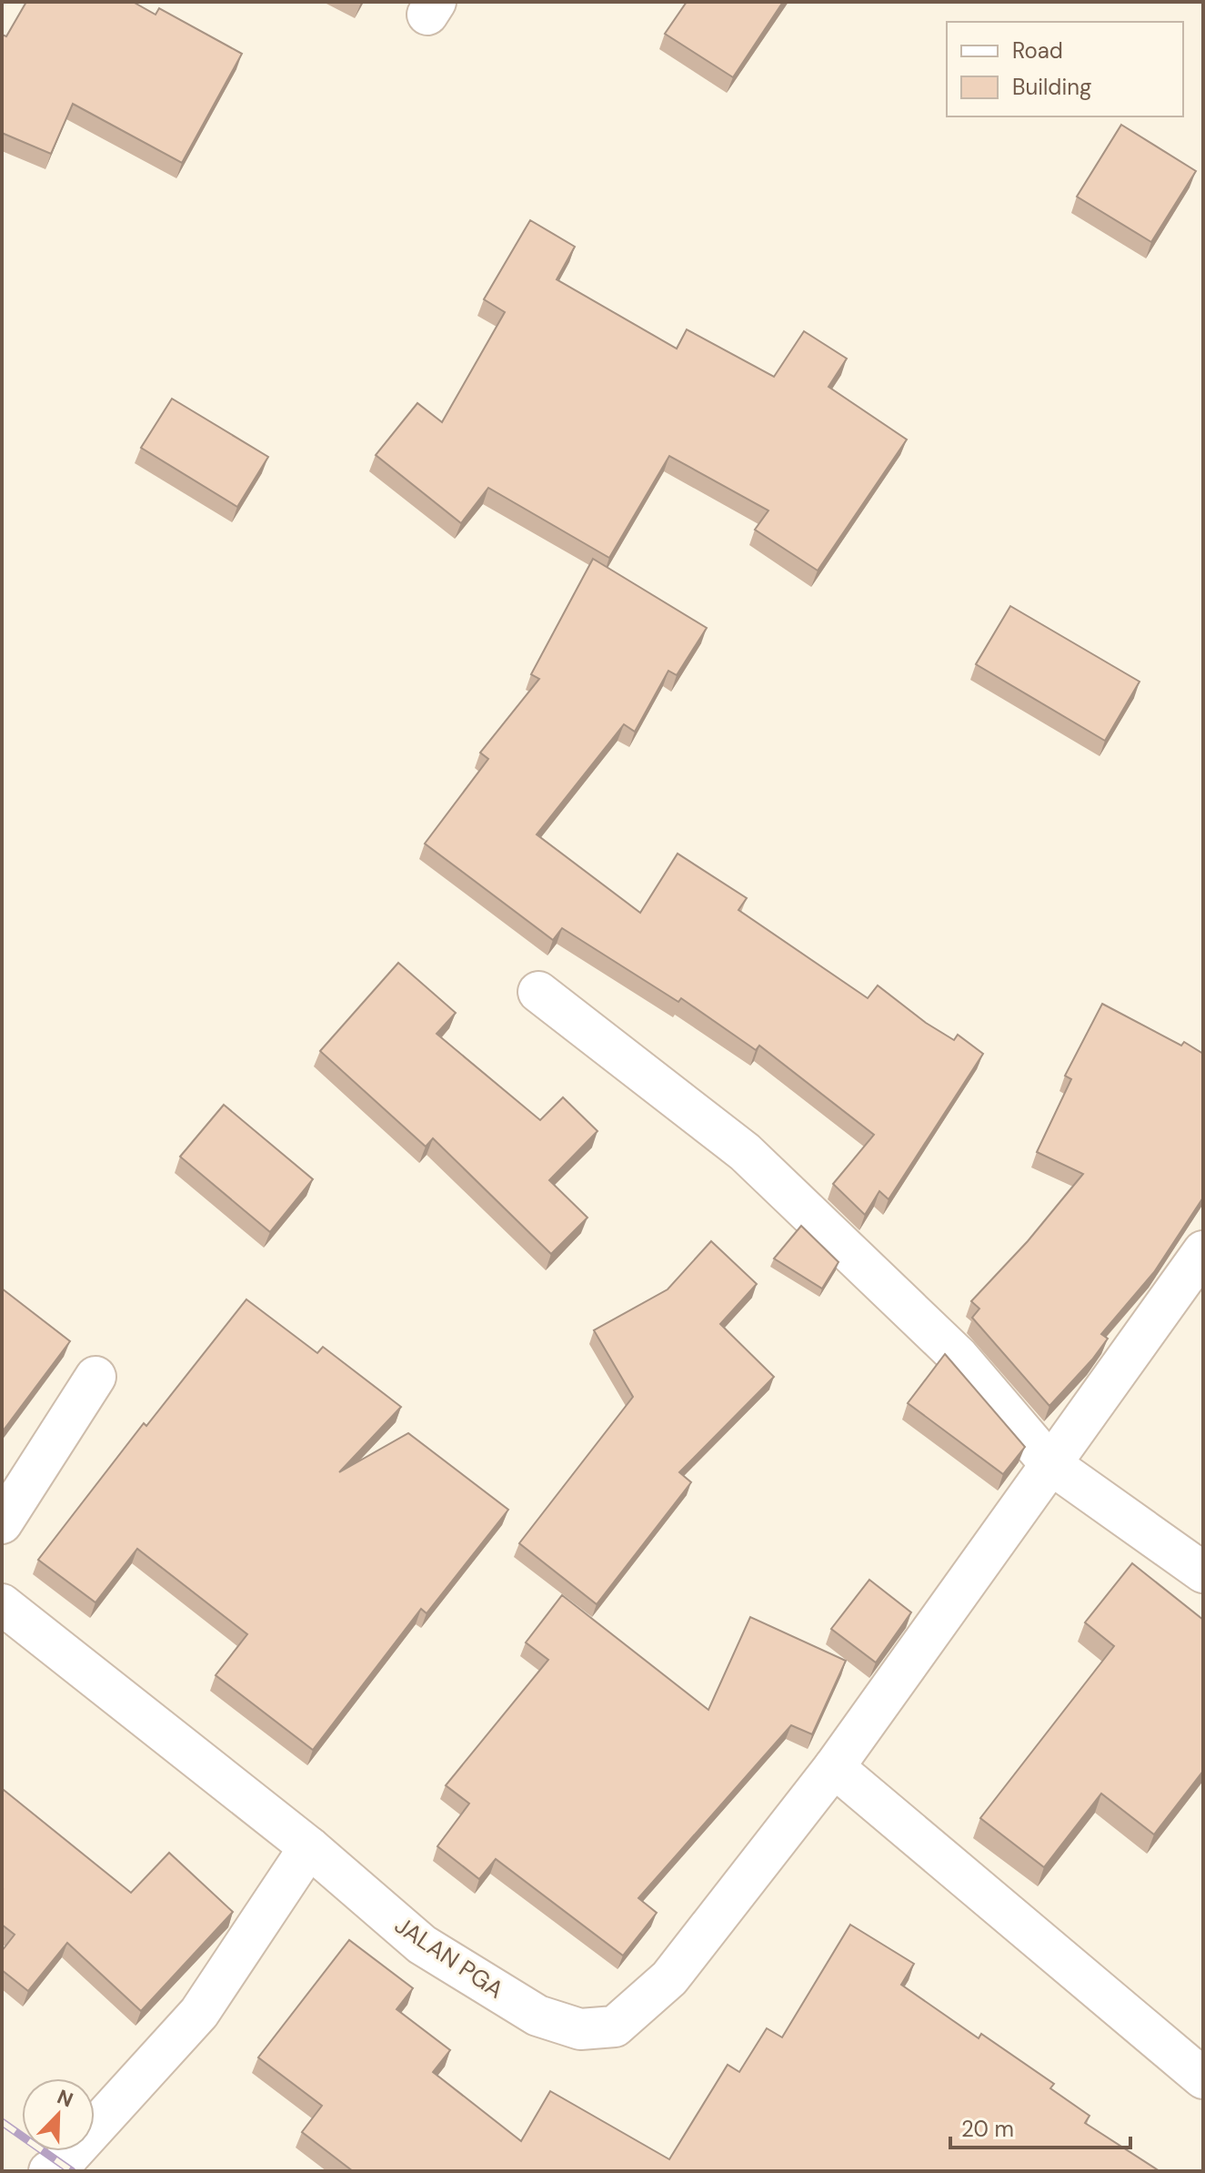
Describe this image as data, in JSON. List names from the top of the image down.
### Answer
{
  "streets": {
    "street": ["JALAN PGA"]
  },
  "legend": ["Road", "Building"],
  "scale_bar": "20 m",
  "north": "top right"
}
